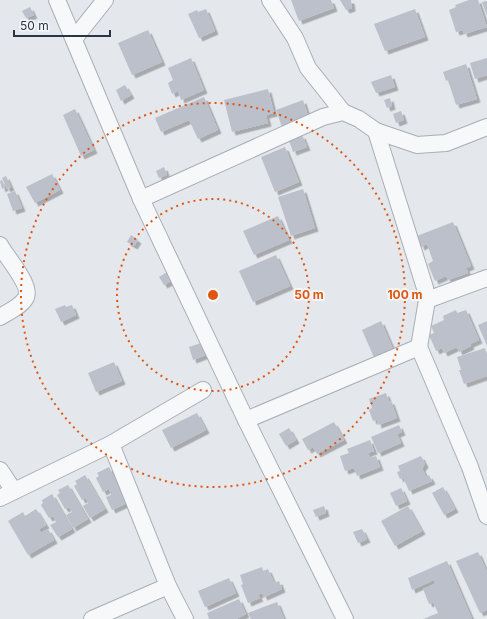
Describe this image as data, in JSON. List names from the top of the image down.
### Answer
{
  "scale_bar": "50 m",
  "rings": ["50 m", "100 m"]
}
